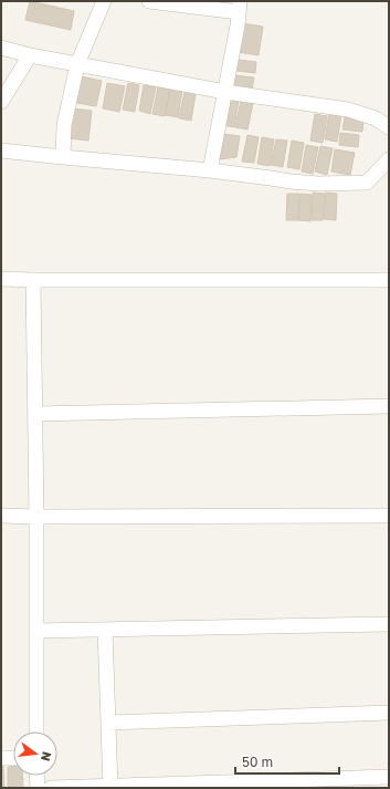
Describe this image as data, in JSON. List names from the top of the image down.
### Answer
{
  "scale_bar": "50 m",
  "north": "right"
}
